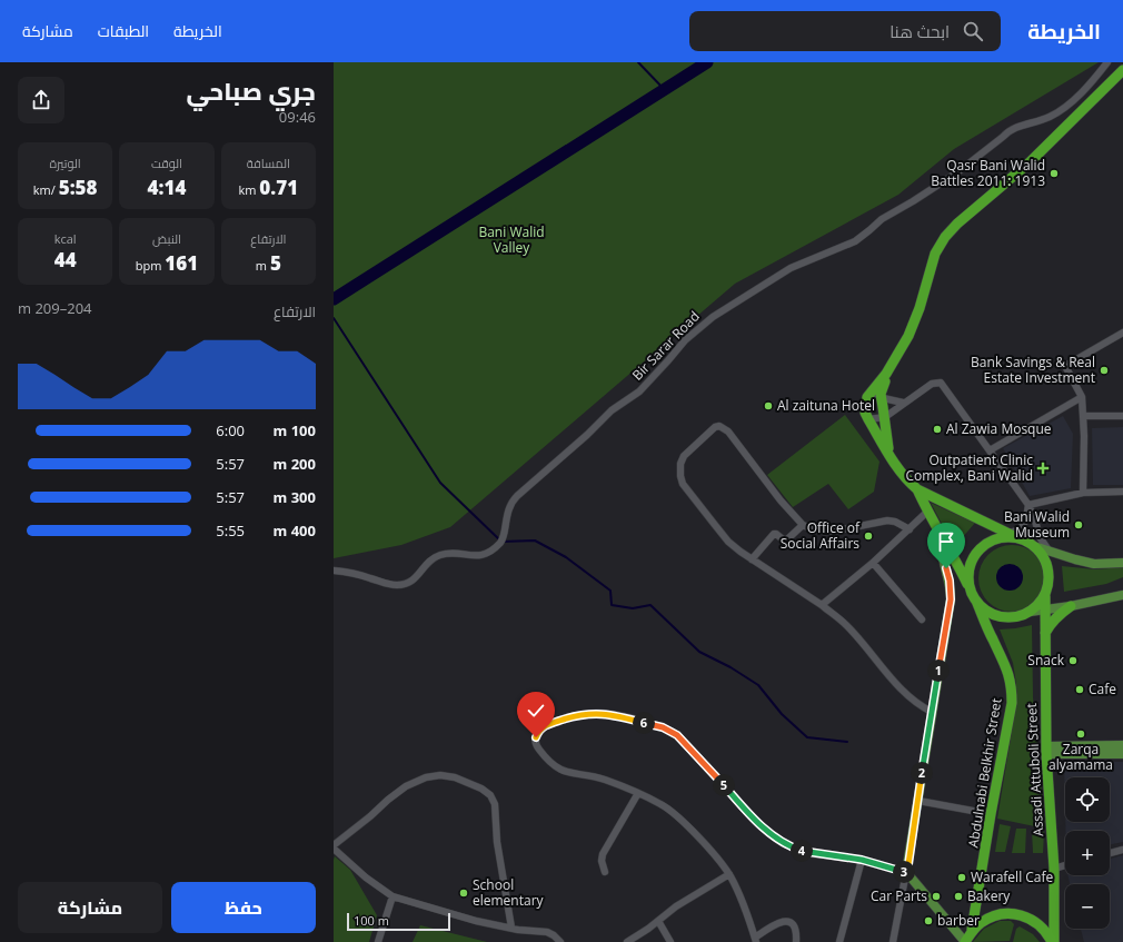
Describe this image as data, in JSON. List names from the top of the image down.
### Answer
{
  "streets": {
    "highway": ["Assadi Attuboli Street", "Abdulnabi Belkhir Street"],
    "street": ["Bir Sarar Road"]
  },
  "crossings": [
    ["Assadi Attuboli Street", "Abdulnabi Belkhir Street"]
  ],
  "parks": ["Bani Walid Valley"],
  "places": {
    "other": [
      "Qasr Bani Walid Battles 2011: 1913",
      "Bank Savings & Real Estate Investment",
      "Al zaituna Hotel",
      "Al Zawia Mosque",
      "Bani Walid Museum",
      "Office of Social Affairs",
      "Snack",
      "Cafe",
      "Zarqa alyamama",
      "Warafell Cafe",
      "School elementary",
      "Car Parts",
      "Bakery",
      "barber"
    ],
    "health": ["Outpatient Clinic Complex, Bani Walid"]
  },
  "scale_bar": "100 m",
  "page": {
    "header": "الخريطة",
    "search": "ابحث هنا",
    "nav": ["الخريطة", "الطبقات", "مشاركة"],
    "heading": ["جري صباحي", "09:46"],
    "stats": [
      ["المسافة", "0.71 km"],
      ["الوقت", "4:14"],
      ["الوتيرة", "5:58 /km"],
      ["الارتفاع", "5 m"],
      ["النبض", "161 bpm"],
      ["kcal", "44"]
    ],
    "chart": ["الارتفاع", "204–209 m"],
    "list": [
      {
        "name": "100 m",
        "note": "6:00"
      },
      {
        "name": "200 m",
        "note": "5:57"
      },
      {
        "name": "300 m",
        "note": "5:57"
      },
      {
        "name": "400 m",
        "note": "5:55"
      }
    ],
    "pins": [
      "1",
      "6",
      "2",
      "5",
      "4",
      "3"
    ],
    "map_buttons": ["+", "−"],
    "buttons": ["حفظ", "مشاركة"],
    "scale": "100 m"
  }
}
